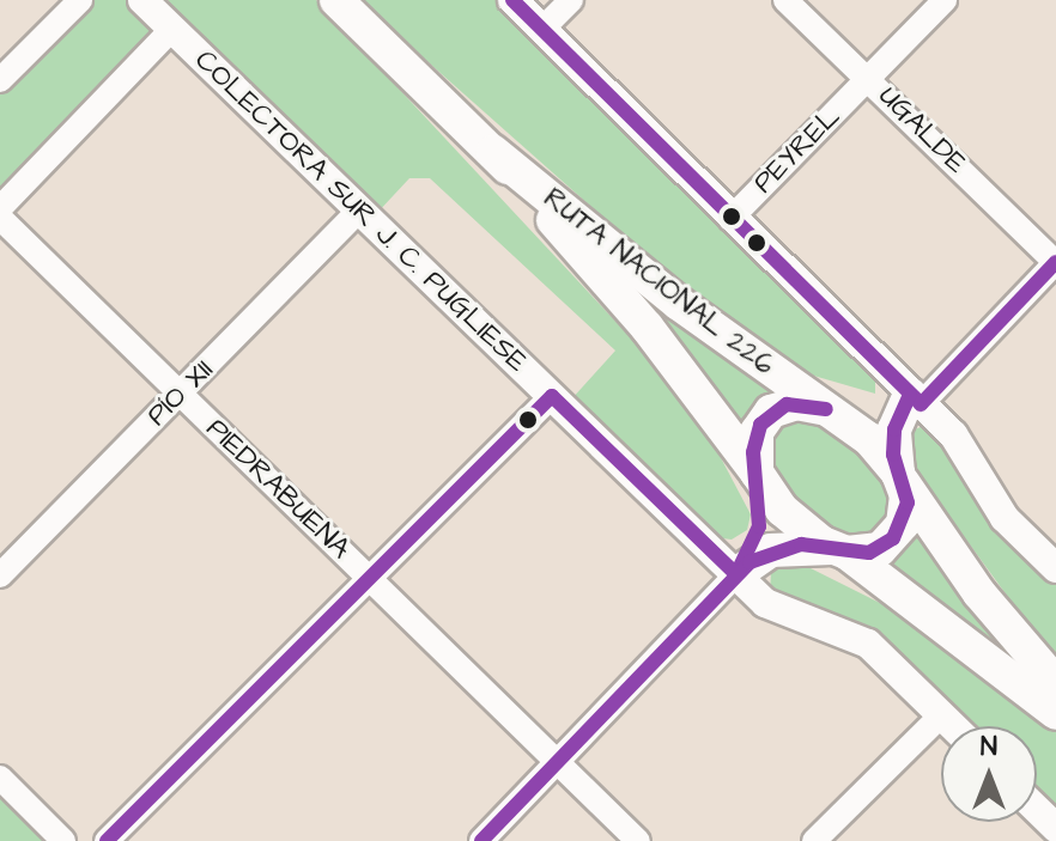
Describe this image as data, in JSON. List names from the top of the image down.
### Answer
{
  "streets": {
    "highway": ["RUTA NACIONAL 226"],
    "main road": ["COLECTORA SUR J. C. PUGLIESE"],
    "street": [
      "UGALDE",
      "PEYREL",
      "PÍO XII",
      "PIEDRABUENA"
    ]
  },
  "crossings": [
    ["UGALDE", "PEYREL"],
    ["COLECTORA SUR J. C. PUGLIESE", "PÍO XII"],
    ["PÍO XII", "PIEDRABUENA"]
  ],
  "north": "top"
}
